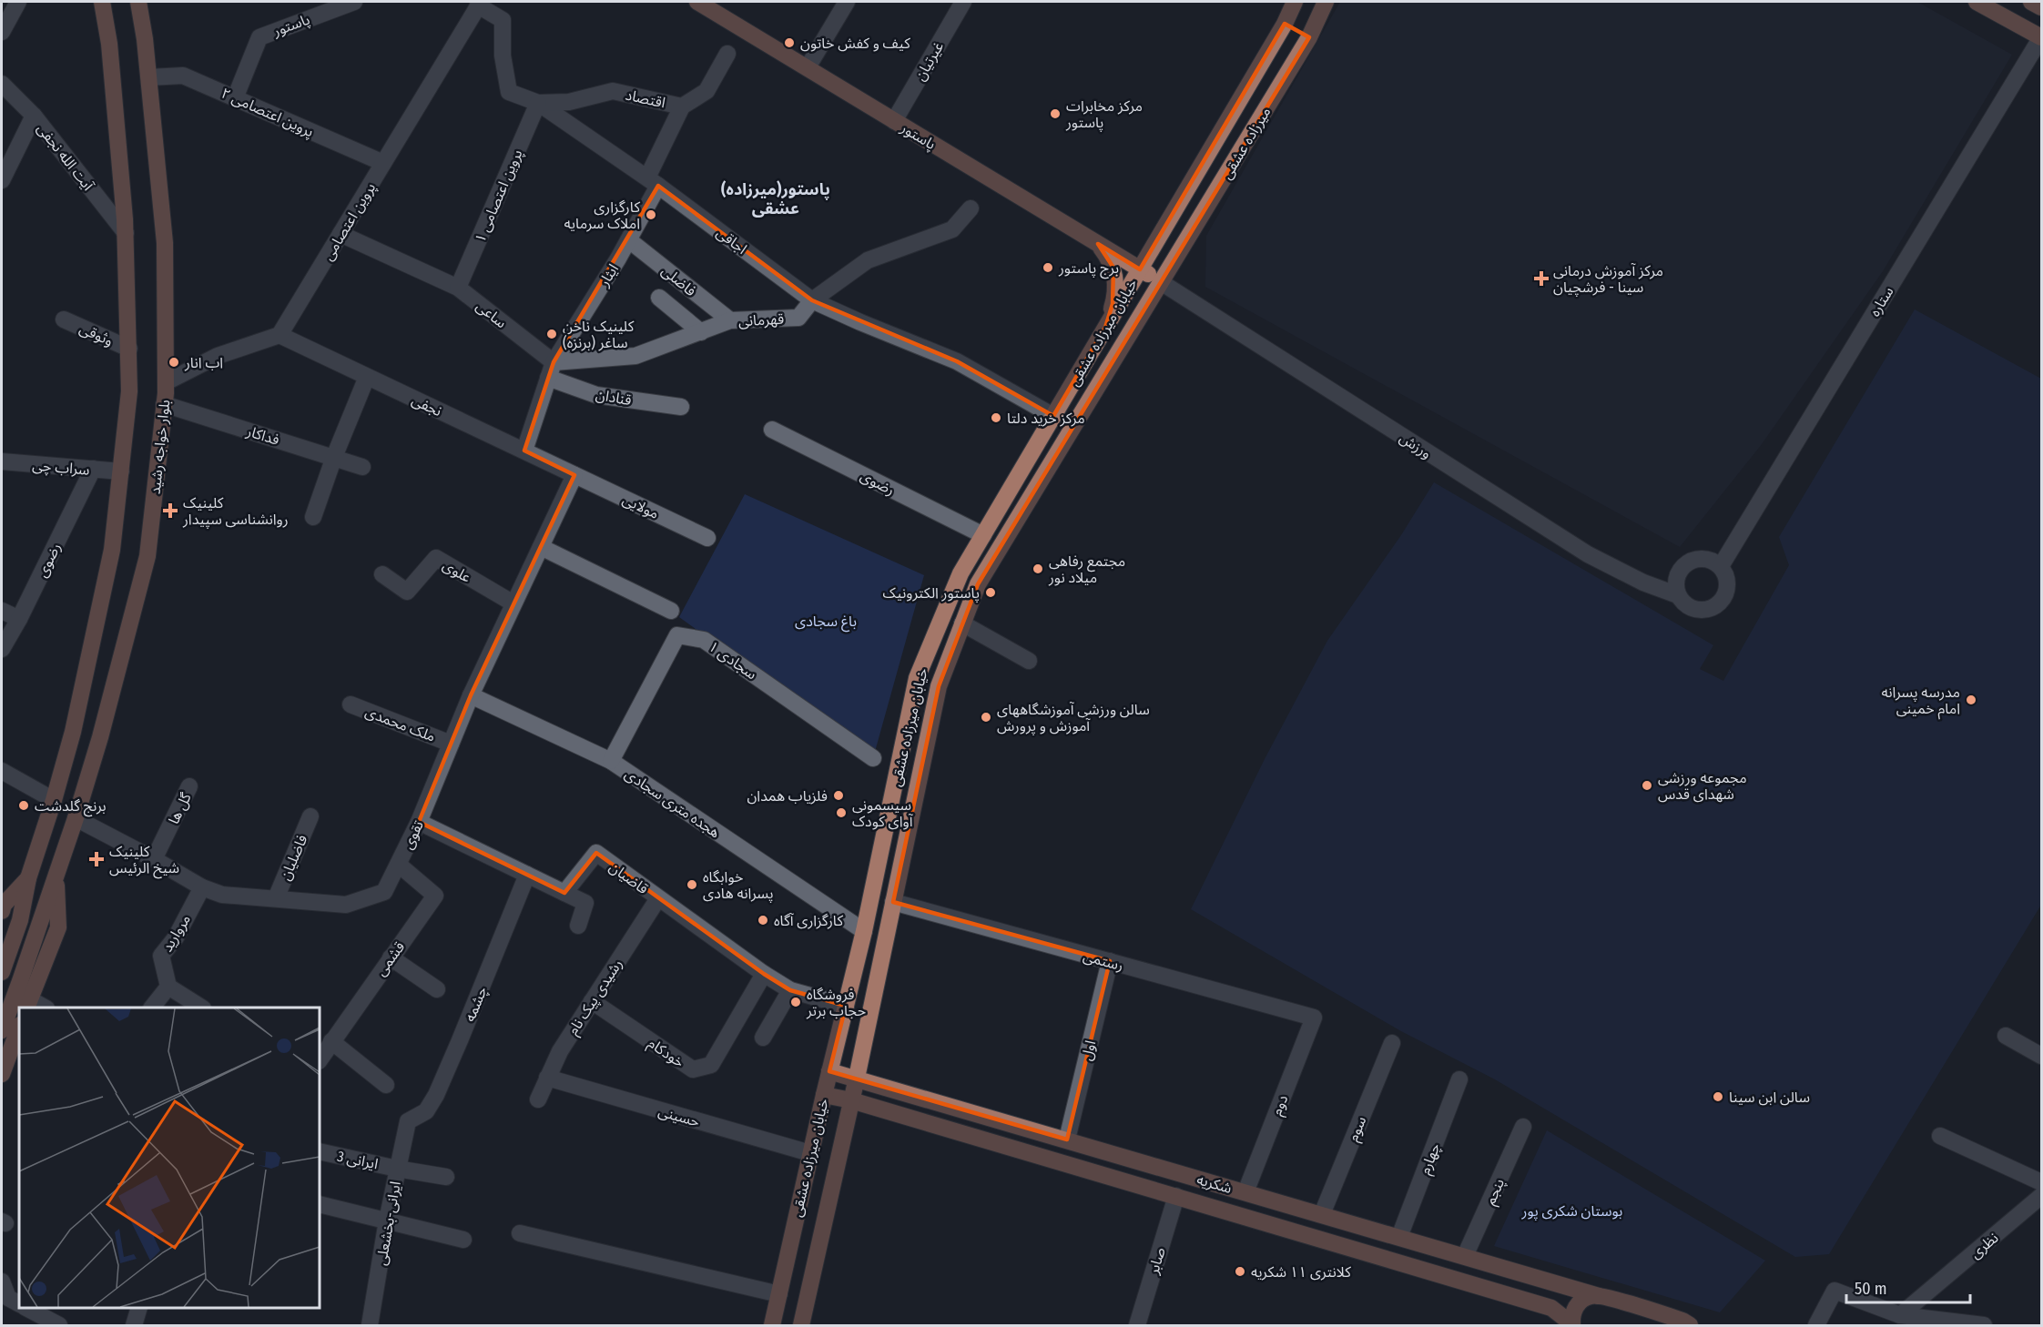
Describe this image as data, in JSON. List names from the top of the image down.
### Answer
{
  "streets": {
    "main road": [
      "پاستور",
      "میرزاده عشقی",
      "خیابان میرزاده عشقی",
      "بلوار خواجه رشید",
      "شکریه"
    ],
    "street": [
      "غیرتیان",
      "اقتصاد",
      "پروین اعتصامی ۲",
      "آیت الله نجفی",
      "پروین اعتصامی ۱",
      "پروین اعتصامی",
      "اجاقی",
      "ایثار",
      "فاضلی",
      "ستاره",
      "ساعی",
      "قهرمانی",
      "وثوقی",
      "قنادان",
      "نجفی",
      "فداکار",
      "ورزش",
      "سراب چی",
      "رضوی",
      "مولایی",
      "علوی",
      "سجادی ۱",
      "ملک محمدی",
      "هجده متری سجادی",
      "گل ها",
      "تقوی",
      "فاضلیان",
      "قاضیان",
      "مروارید",
      "قشمی",
      "رستمی",
      "رشیدی پیک نام",
      "چشمه",
      "اول",
      "خودکام",
      "دوم",
      "حسینی",
      "سوم",
      "چهارم",
      "ایرانی 3",
      "پنجم",
      "ایرانی-بخشعلی",
      "نظری",
      "صابر"
    ]
  },
  "crossings": [
    ["پاستور", "غیرتیان"],
    ["پاستور", "پروین اعتصامی ۲"],
    ["پاستور", "میرزاده عشقی"],
    ["پاستور", "خیابان میرزاده عشقی"],
    ["پاستور", "ورزش"],
    ["اقتصاد", "پروین اعتصامی ۱"],
    ["اقتصاد", "اجاقی"],
    ["اقتصاد", "ایثار"],
    ["پروین اعتصامی ۲", "پروین اعتصامی"],
    ["پروین اعتصامی ۲", "بلوار خواجه رشید"],
    ["میرزاده عشقی", "خیابان میرزاده عشقی"],
    ["میرزاده عشقی", "ورزش"],
    ["پروین اعتصامی ۱", "اجاقی"],
    ["پروین اعتصامی ۱", "ساعی"],
    ["پروین اعتصامی", "اجاقی"],
    ["پروین اعتصامی", "ساعی"],
    ["پروین اعتصامی", "نجفی"],
    ["اجاقی", "ایثار"],
    ["اجاقی", "قهرمانی"],
    ["اجاقی", "خیابان میرزاده عشقی"],
    ["ایثار", "فاضلی"],
    ["ایثار", "ساعی"],
    ["ایثار", "قهرمانی"],
    ["فاضلی", "قهرمانی"],
    ["ستاره", "ورزش"],
    ["ساعی", "قهرمانی"],
    ["خیابان میرزاده عشقی", "ورزش"],
    ["خیابان میرزاده عشقی", "رضوی"],
    ["خیابان میرزاده عشقی", "هجده متری سجادی"],
    ["خیابان میرزاده عشقی", "قاضیان"],
    ["خیابان میرزاده عشقی", "رستمی"],
    ["خیابان میرزاده عشقی", "حسینی"],
    ["خیابان میرزاده عشقی", "شکریه"],
    ["نجفی", "مولایی"],
    ["نجفی", "تقوی"],
    ["فداکار", "بلوار خواجه رشید"],
    ["بلوار خواجه رشید", "تقوی"],
    ["سراب چی", "رضوی"],
    ["مولایی", "تقوی"],
    ["علوی", "تقوی"],
    ["سجادی ۱", "هجده متری سجادی"],
    ["ملک محمدی", "تقوی"],
    ["هجده متری سجادی", "تقوی"],
    ["گل ها", "تقوی"],
    ["تقوی", "فاضلیان"],
    ["تقوی", "مروارید"],
    ["تقوی", "قشمی"],
    ["قاضیان", "رشیدی پیک نام"],
    ["قاضیان", "خودکام"],
    ["رستمی", "اول"],
    ["رستمی", "دوم"],
    ["رشیدی پیک نام", "خودکام"],
    ["رشیدی پیک نام", "حسینی"],
    ["چشمه", "ایرانی-بخشعلی"],
    ["اول", "شکریه"],
    ["دوم", "شکریه"],
    ["سوم", "شکریه"],
    ["چهارم", "شکریه"],
    ["ایرانی 3", "ایرانی-بخشعلی"],
    ["شکریه", "پنجم"],
    ["شکریه", "صابر"]
  ],
  "districts": ["(پاستور(میرزاده عشقی"],
  "parks": ["باغ سجادی", "بوستان شکری پور"],
  "places": {
    "other": [
      "کیف و کفش خاتون",
      "مرکز مخابرات پاستور",
      "کارگزاری املاک سرمایه",
      "برج پاستور",
      "کلینیک ناخن ساغر (برنزه)",
      "اب انار",
      "مرکز خرید دلتا",
      "مجتمع رفاهی میلاد نور",
      "پاستور الکترونیک",
      "مدرسه پسرانه امام خمینی",
      "سالن ورزشی آموزشگاههای آموزش و پرورش",
      "مجموعه ورزشی شهدای قدس",
      "فلزیاب همدان",
      "برنج گلدشت",
      "سیسمونی آوای کودک",
      "خوابگاه پسرانه هادی",
      "کارگزاری آگاه",
      "فروشگاه حجاب برتر",
      "سالن ابن سینا",
      "کلانتری ۱۱ شکریه"
    ],
    "health": ["مرکز آموزش درمانی سینا - فرشچیان", "کلینیک روانشناسی سپیدار", "کلینیک شیخ الرئیس"]
  },
  "scale_bar": "50 m"
}
